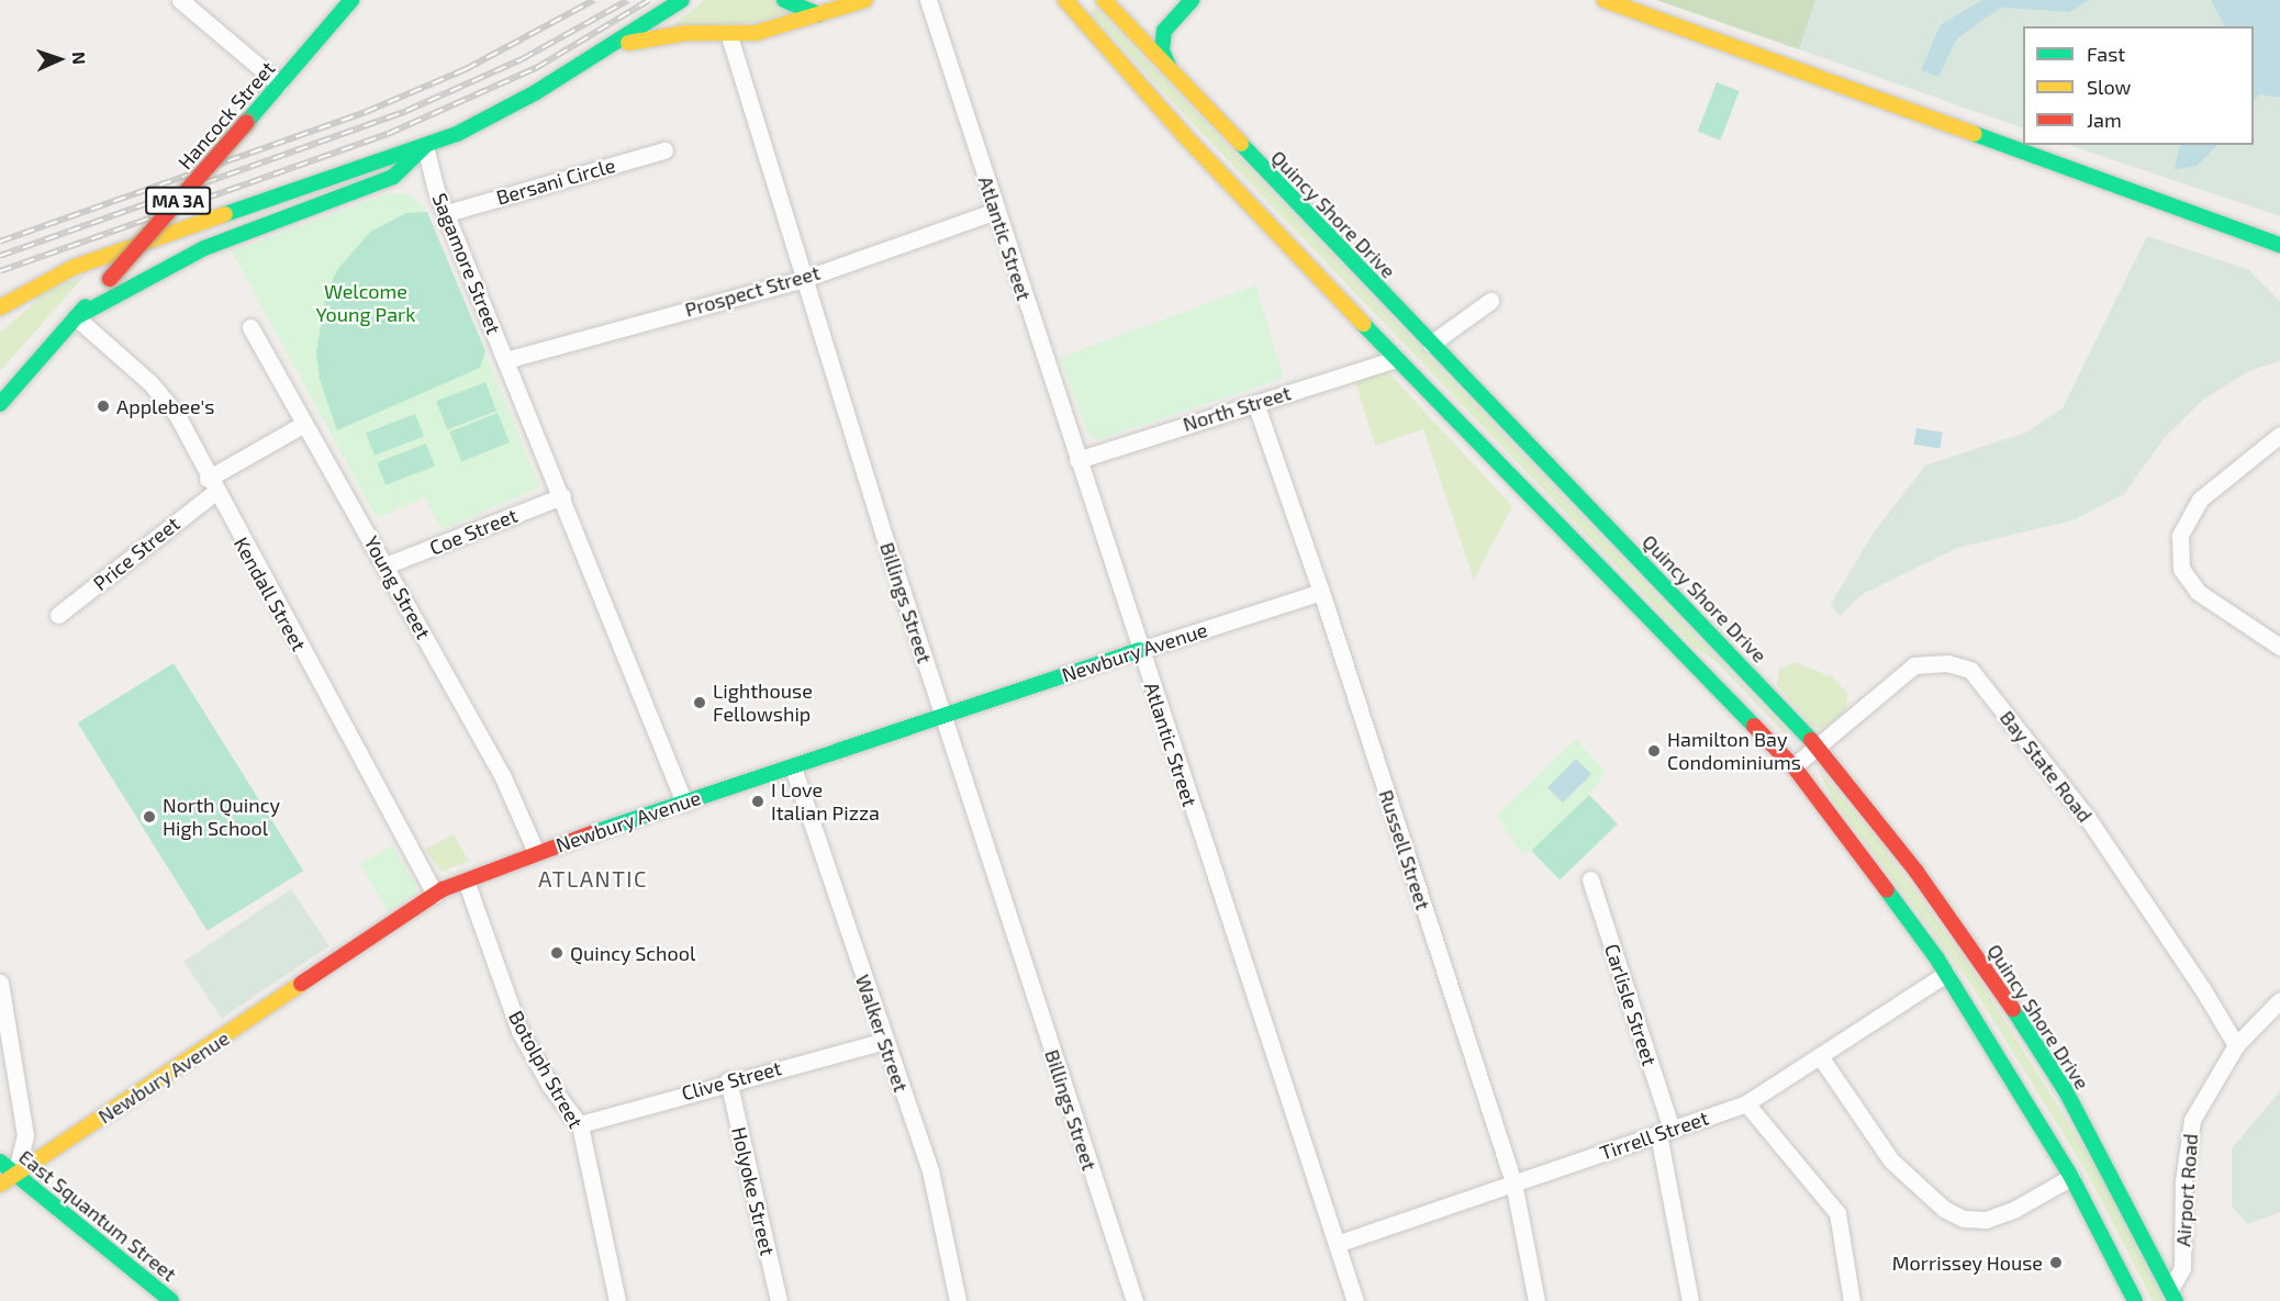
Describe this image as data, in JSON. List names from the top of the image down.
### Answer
{
  "streets": {
    "main road": [
      "Hancock Street",
      "MA 3A",
      "Quincy Shore Drive",
      "Newbury Avenue",
      "East Squantum Street"
    ],
    "street": [
      "Bersani Circle",
      "Atlantic Street",
      "Sagamore Street",
      "Prospect Street",
      "North Street",
      "Coe Street",
      "Price Street",
      "Young Street",
      "Kendall Street",
      "Billings Street",
      "Bay State Road",
      "Russell Street",
      "Carlisle Street",
      "Walker Street",
      "Botolph Street",
      "Clive Street",
      "Tirrell Street",
      "Airport Road",
      "Holyoke Street"
    ]
  },
  "crossings": [
    ["Hancock Street", "Kendall Street"],
    ["Bersani Circle", "Sagamore Street"],
    ["Quincy Shore Drive", "Bay State Road"],
    ["Quincy Shore Drive", "Airport Road"],
    ["Atlantic Street", "Prospect Street"],
    ["Atlantic Street", "North Street"],
    ["Atlantic Street", "Newbury Avenue"],
    ["Atlantic Street", "Tirrell Street"],
    ["Sagamore Street", "Prospect Street"],
    ["Sagamore Street", "Coe Street"],
    ["Sagamore Street", "Newbury Avenue"],
    ["Prospect Street", "Billings Street"],
    ["North Street", "Russell Street"],
    ["Coe Street", "Young Street"],
    ["Price Street", "Kendall Street"],
    ["Young Street", "Newbury Avenue"],
    ["Kendall Street", "Newbury Avenue"],
    ["Billings Street", "Newbury Avenue"],
    ["Newbury Avenue", "Russell Street"],
    ["Newbury Avenue", "Walker Street"],
    ["Newbury Avenue", "Botolph Street"],
    ["Newbury Avenue", "East Squantum Street"],
    ["Bay State Road", "Airport Road"],
    ["Russell Street", "Tirrell Street"],
    ["Carlisle Street", "Tirrell Street"],
    ["Walker Street", "Clive Street"],
    ["Botolph Street", "Clive Street"],
    ["Clive Street", "Holyoke Street"]
  ],
  "districts": ["ATLANTIC"],
  "parks": ["Welcome Young Park"],
  "places": [
    "Applebee's",
    "Lighthouse Fellowship",
    "Hamilton Bay Condominiums",
    "I Love Italian Pizza",
    "North Quincy High School",
    "Quincy School",
    "Morrissey House"
  ],
  "legend": ["Fast", "Slow", "Jam"],
  "north": "right"
}
